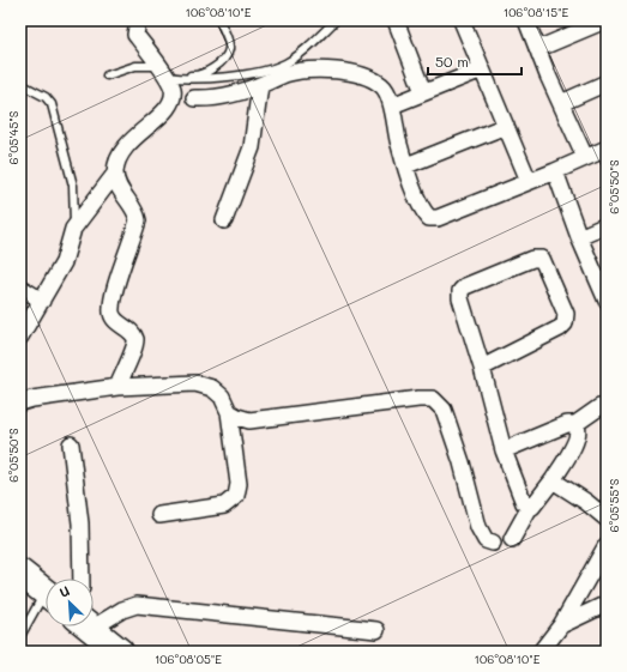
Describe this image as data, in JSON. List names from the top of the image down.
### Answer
{
  "scale_bar": "50 m",
  "north": "top left",
  "coordinates": [
    "106°08'10\"E",
    "106°08'15\"E",
    "6°05'45\"S",
    "6°05'50\"S",
    "6°05'55\"S",
    "106°08'05\"E"
  ]
}
